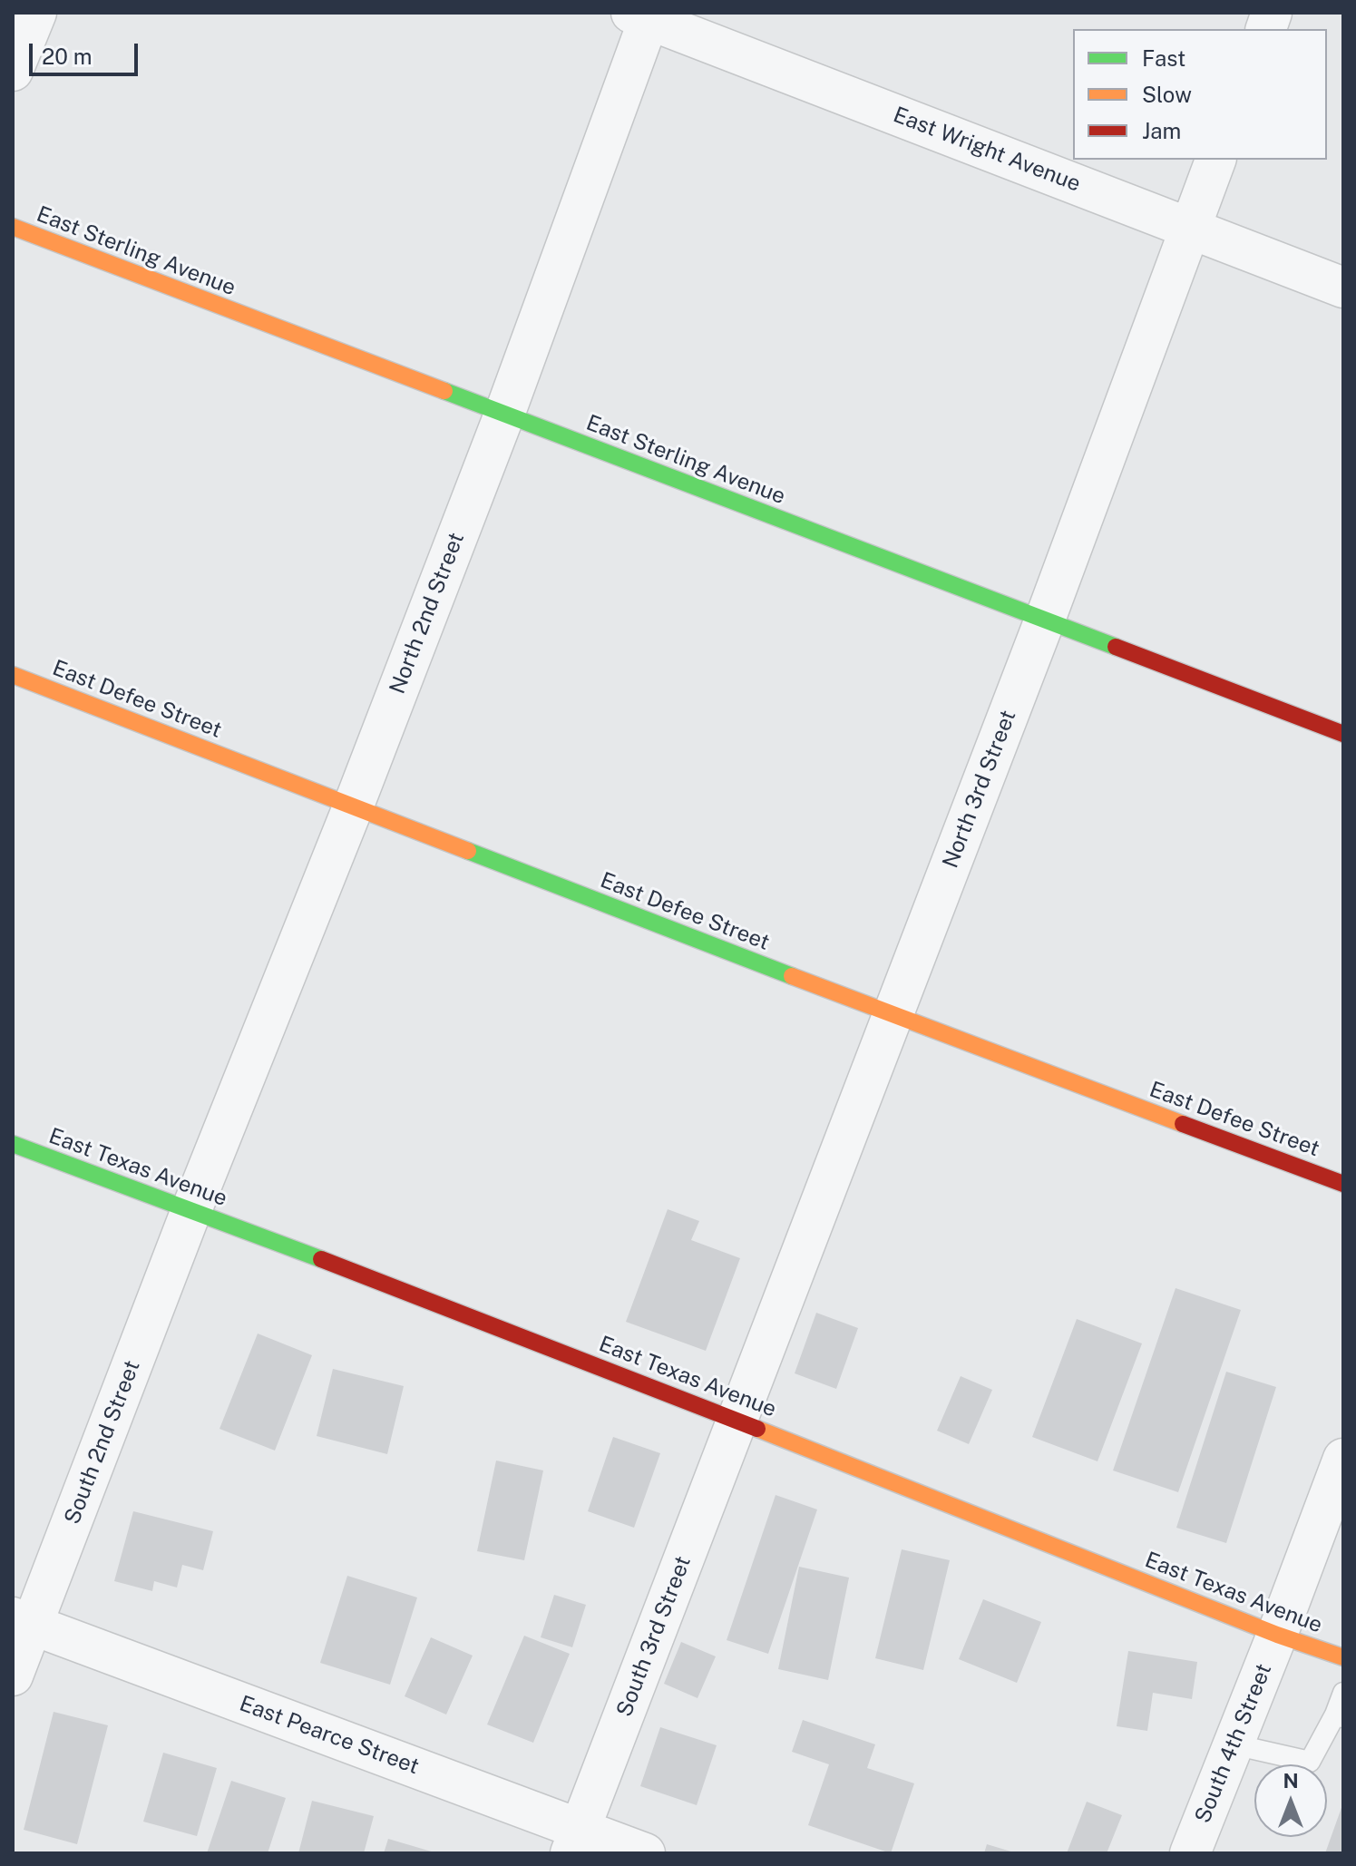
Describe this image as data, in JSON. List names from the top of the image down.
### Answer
{
  "streets": {
    "main road": ["East Sterling Avenue", "East Defee Street", "East Texas Avenue"],
    "street": [
      "East Wright Avenue",
      "North 2nd Street",
      "North 3rd Street",
      "South 2nd Street",
      "South 3rd Street",
      "East Pearce Street",
      "South 4th Street"
    ]
  },
  "crossings": [
    ["East Wright Avenue", "North 2nd Street"],
    ["East Wright Avenue", "North 3rd Street"],
    ["East Sterling Avenue", "North 2nd Street"],
    ["East Sterling Avenue", "North 3rd Street"],
    ["North 2nd Street", "East Defee Street"],
    ["North 2nd Street", "East Texas Avenue"],
    ["North 2nd Street", "South 2nd Street"],
    ["East Defee Street", "North 3rd Street"],
    ["North 3rd Street", "East Texas Avenue"],
    ["North 3rd Street", "South 3rd Street"],
    ["East Texas Avenue", "South 2nd Street"],
    ["East Texas Avenue", "South 3rd Street"],
    ["East Texas Avenue", "South 4th Street"],
    ["South 2nd Street", "East Pearce Street"],
    ["South 3rd Street", "East Pearce Street"]
  ],
  "legend": ["Fast", "Slow", "Jam"],
  "scale_bar": "20 m",
  "north": "top"
}
